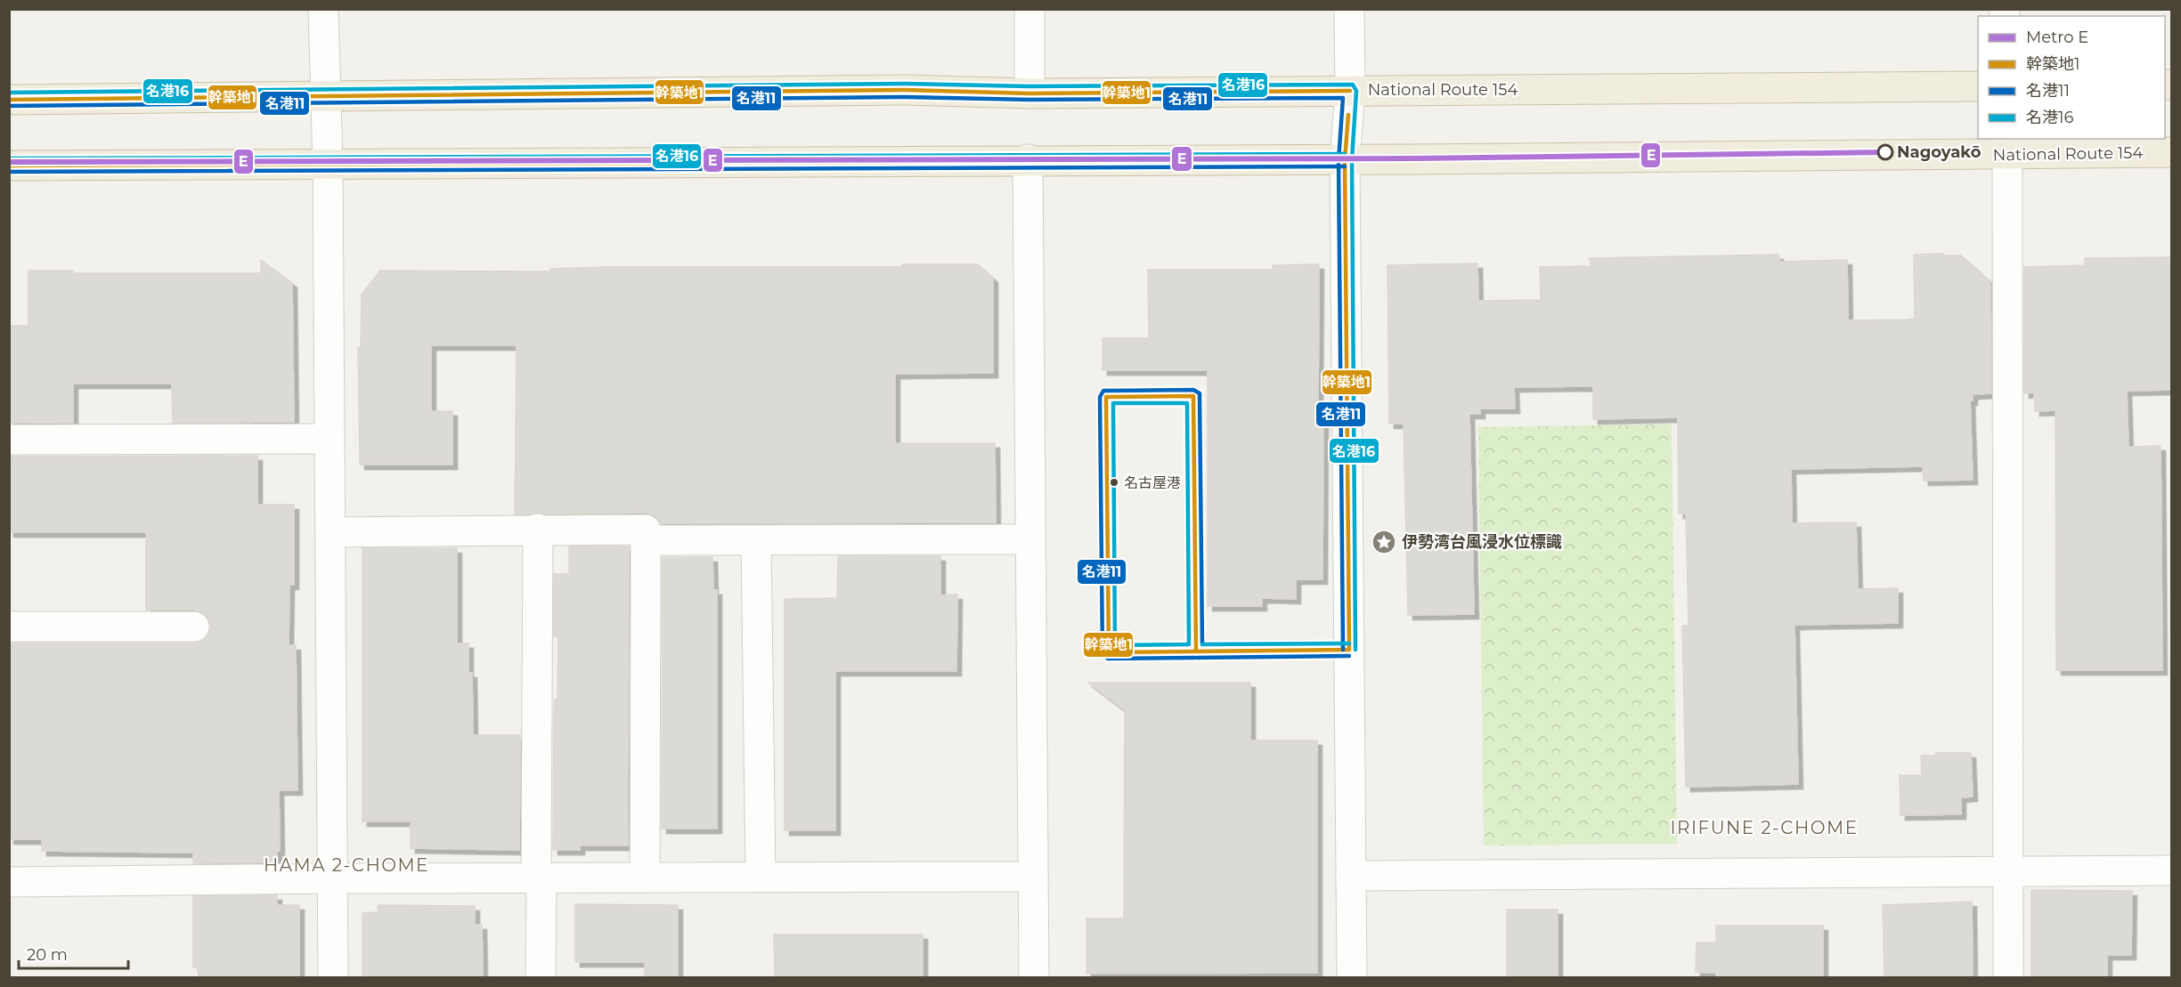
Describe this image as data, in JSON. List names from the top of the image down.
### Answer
{
  "streets": {
    "highway": ["National Route 154"]
  },
  "districts": ["IRIFUNE 2-CHOME", "HAMA 2-CHOME"],
  "places": {
    "other": ["Nagoyakō", "名古屋港"],
    "place": ["伊勢湾台風浸水位標識"]
  },
  "lines": [
    "transit line 名港16",
    "transit line 幹築地1",
    "transit line 名港11",
    "metro line E"
  ],
  "legend": [
    "Metro E",
    "幹築地1",
    "名港11",
    "名港16"
  ],
  "scale_bar": "20 m"
}
